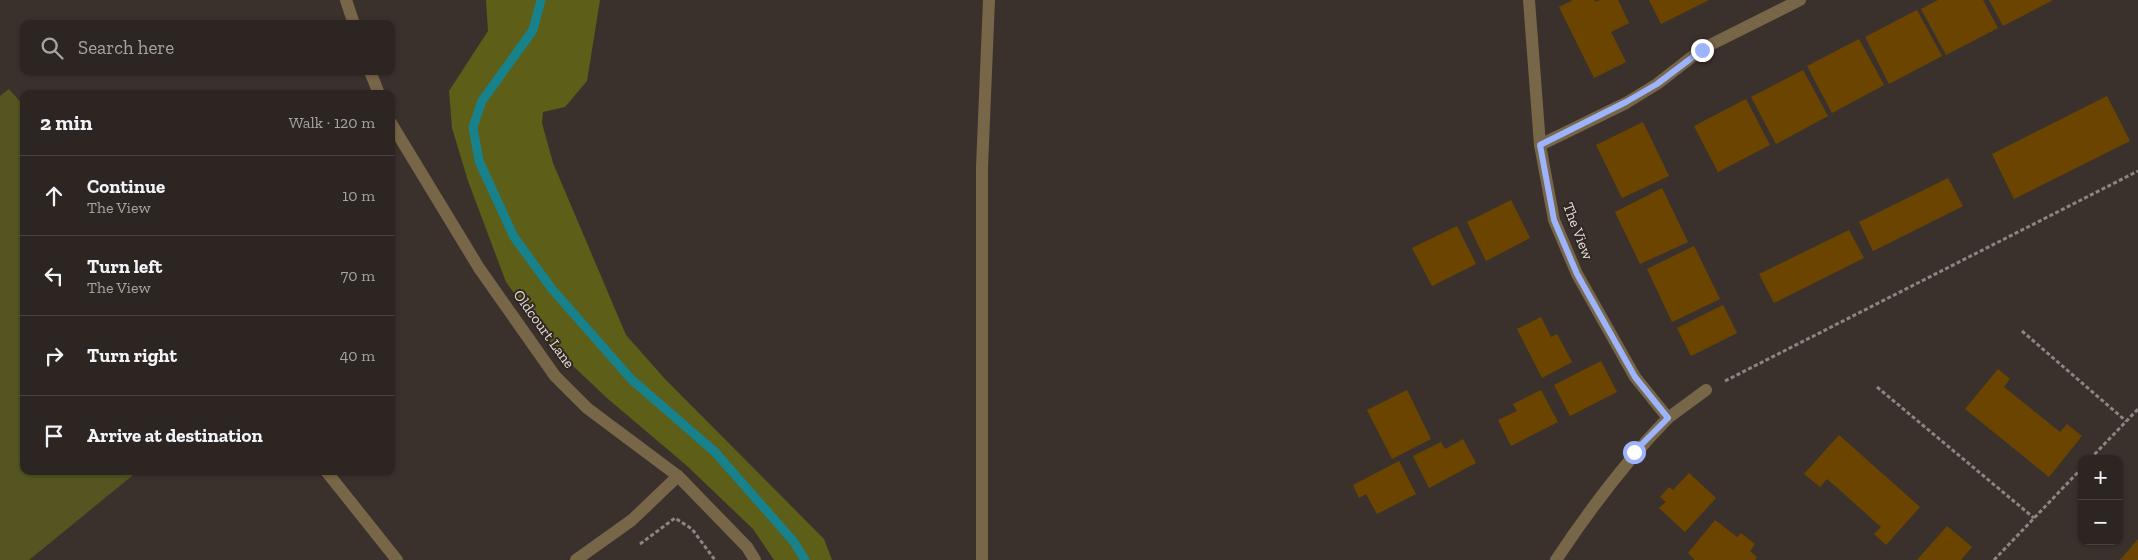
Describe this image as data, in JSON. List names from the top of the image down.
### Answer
{
  "streets": {
    "street": ["The View", "Oldcourt Lane"]
  },
  "page": {
    "search": "Search here",
    "heading": ["2 min", "Walk · 120 m"],
    "list": [
      ["Continue", "The View", "10 m"],
      ["Turn left", "The View", "70 m"],
      ["Turn right", "40 m"],
      "Arrive at destination"
    ],
    "map_buttons": ["+", "−"]
  }
}
